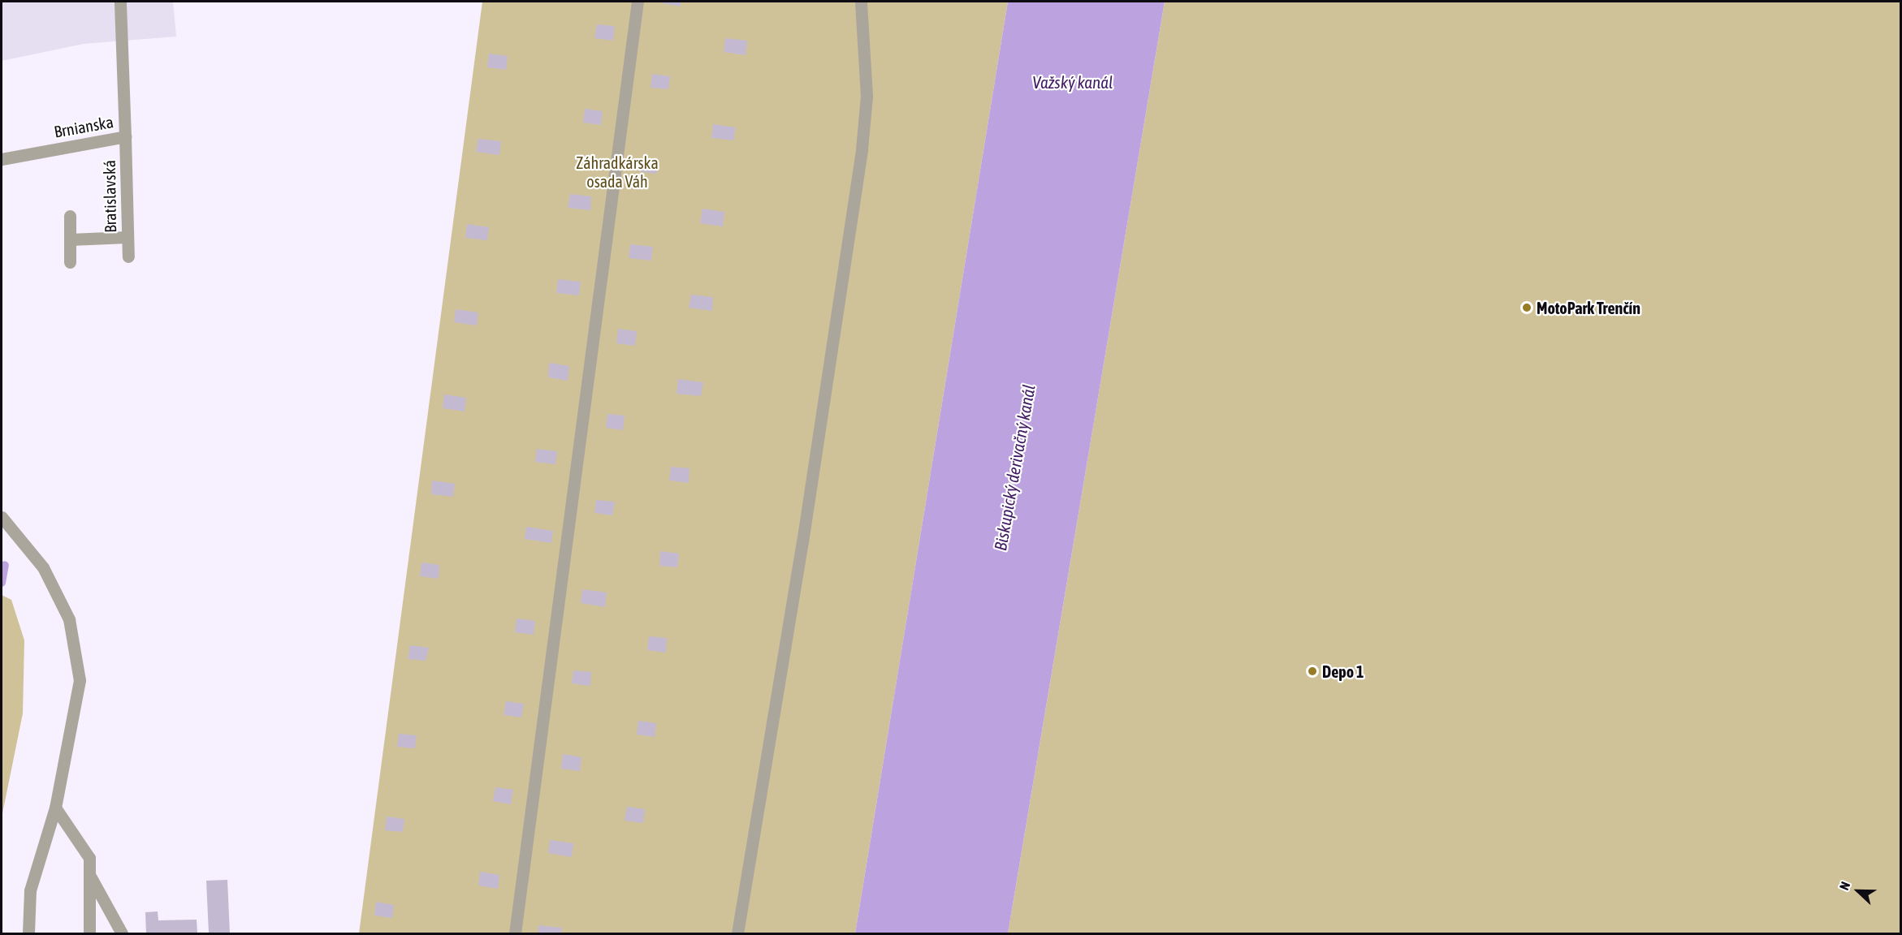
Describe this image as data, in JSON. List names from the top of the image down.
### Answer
{
  "streets": {
    "lane": ["Brnianska", "Bratislavská"]
  },
  "crossings": [
    ["Brnianska", "Bratislavská"]
  ],
  "water": ["Važský kanál", "Biskupický derivačný kanál"],
  "parks": ["Záhradkárska osada Váh"],
  "places": ["MotoPark Trenčín", "Depo 1"],
  "north": "left"
}
